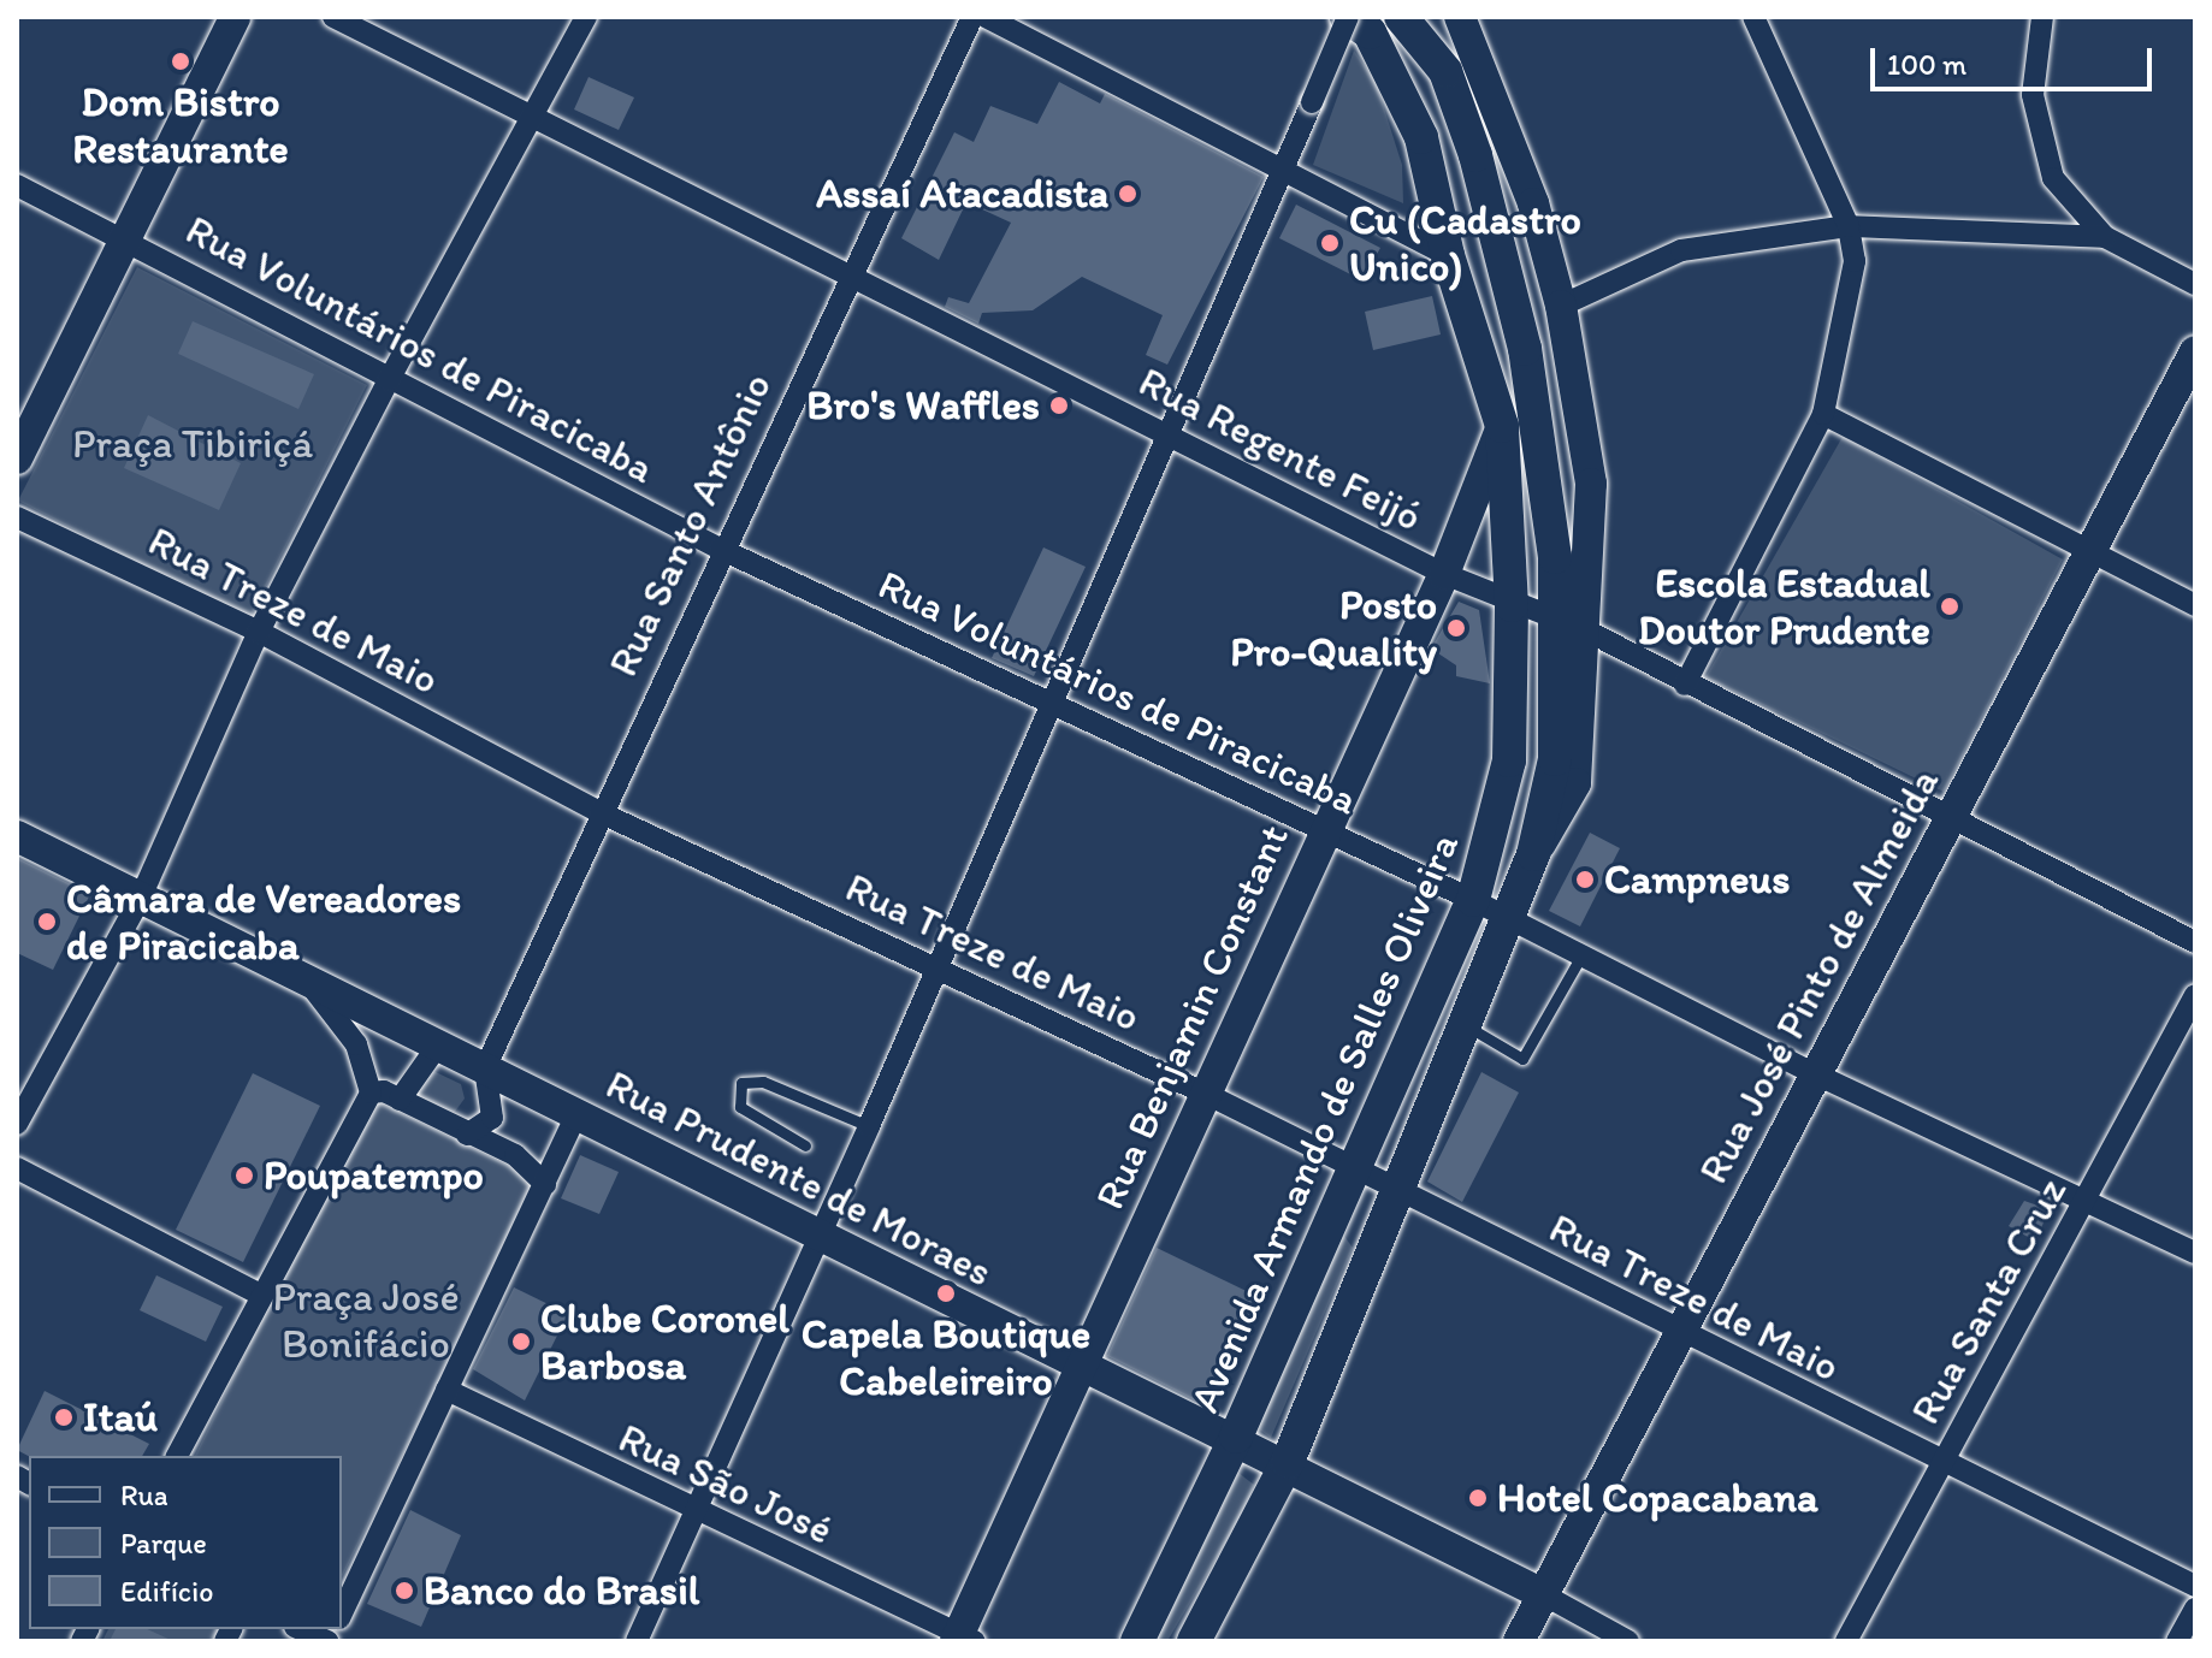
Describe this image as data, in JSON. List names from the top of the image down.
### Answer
{
  "streets": {
    "main road": ["Avenida Armando de Salles Oliveira"],
    "street": [
      "Rua Voluntários de Piracicaba",
      "Rua Regente Feijó",
      "Rua Santo Antônio",
      "Rua Treze de Maio",
      "Rua José Pinto de Almeida",
      "Rua Benjamin Constant",
      "Rua Prudente de Moraes",
      "Rua Santa Cruz",
      "Rua São José"
    ]
  },
  "crossings": [
    ["Rua Voluntários de Piracicaba", "Rua Santo Antônio"],
    ["Rua Voluntários de Piracicaba", "Rua José Pinto de Almeida"],
    ["Rua Voluntários de Piracicaba", "Rua Benjamin Constant"],
    ["Rua Voluntários de Piracicaba", "Avenida Armando de Salles Oliveira"],
    ["Rua Voluntários de Piracicaba", "Rua Santa Cruz"],
    ["Rua Regente Feijó", "Rua Santo Antônio"],
    ["Rua Regente Feijó", "Rua José Pinto de Almeida"],
    ["Rua Regente Feijó", "Rua Benjamin Constant"],
    ["Rua Regente Feijó", "Avenida Armando de Salles Oliveira"],
    ["Rua Santo Antônio", "Rua Treze de Maio"],
    ["Rua Santo Antônio", "Rua Prudente de Moraes"],
    ["Rua Treze de Maio", "Rua José Pinto de Almeida"],
    ["Rua Treze de Maio", "Rua Benjamin Constant"],
    ["Rua Treze de Maio", "Avenida Armando de Salles Oliveira"],
    ["Rua Treze de Maio", "Rua Santa Cruz"],
    ["Rua José Pinto de Almeida", "Rua Prudente de Moraes"],
    ["Rua Benjamin Constant", "Avenida Armando de Salles Oliveira"],
    ["Rua Benjamin Constant", "Rua Prudente de Moraes"],
    ["Rua Benjamin Constant", "Rua São José"],
    ["Avenida Armando de Salles Oliveira", "Rua Prudente de Moraes"]
  ],
  "parks": ["Praça Tibiriçá", "Praça José Bonifácio"],
  "places": [
    "Dom Bistro Restaurante",
    "Assaí Atacadista",
    "Cu (Cadastro Unico)",
    "Bro's Waffles",
    "Escola Estadual Doutor Prudente",
    "Posto Pro-Quality",
    "Campneus",
    "Câmara de Vereadores de Piracicaba",
    "Poupatempo",
    "Capela Boutique Cabeleireiro",
    "Clube Coronel Barbosa",
    "Itaú",
    "Hotel Copacabana",
    "Banco do Brasil"
  ],
  "legend": ["Rua", "Parque", "Edifício"],
  "scale_bar": "100 m"
}
